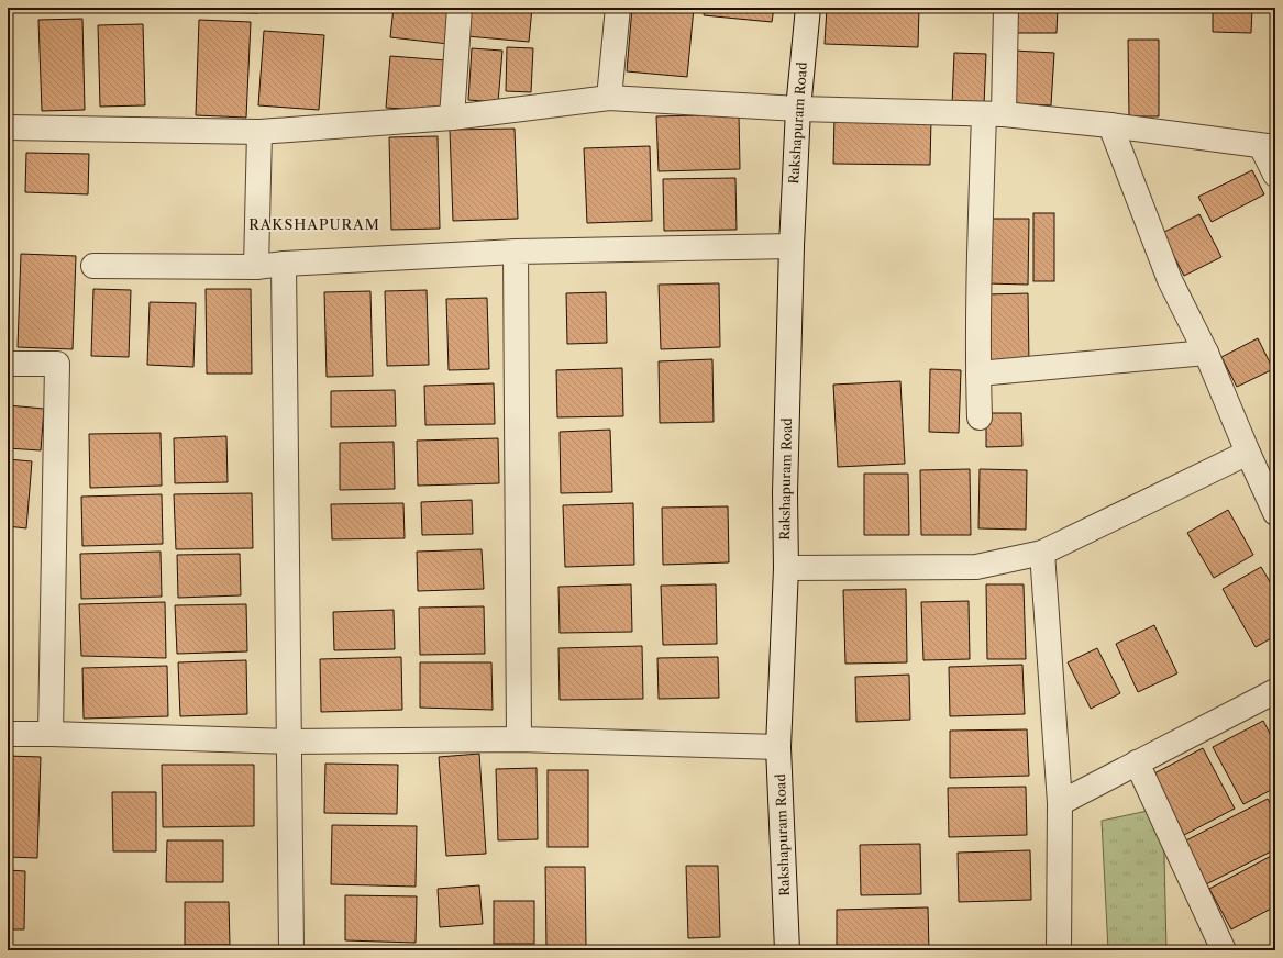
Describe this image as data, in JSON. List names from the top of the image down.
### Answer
{
  "streets": {
    "street": ["Rakshapuram Road"]
  },
  "districts": ["RAKSHAPURAM"]
}
